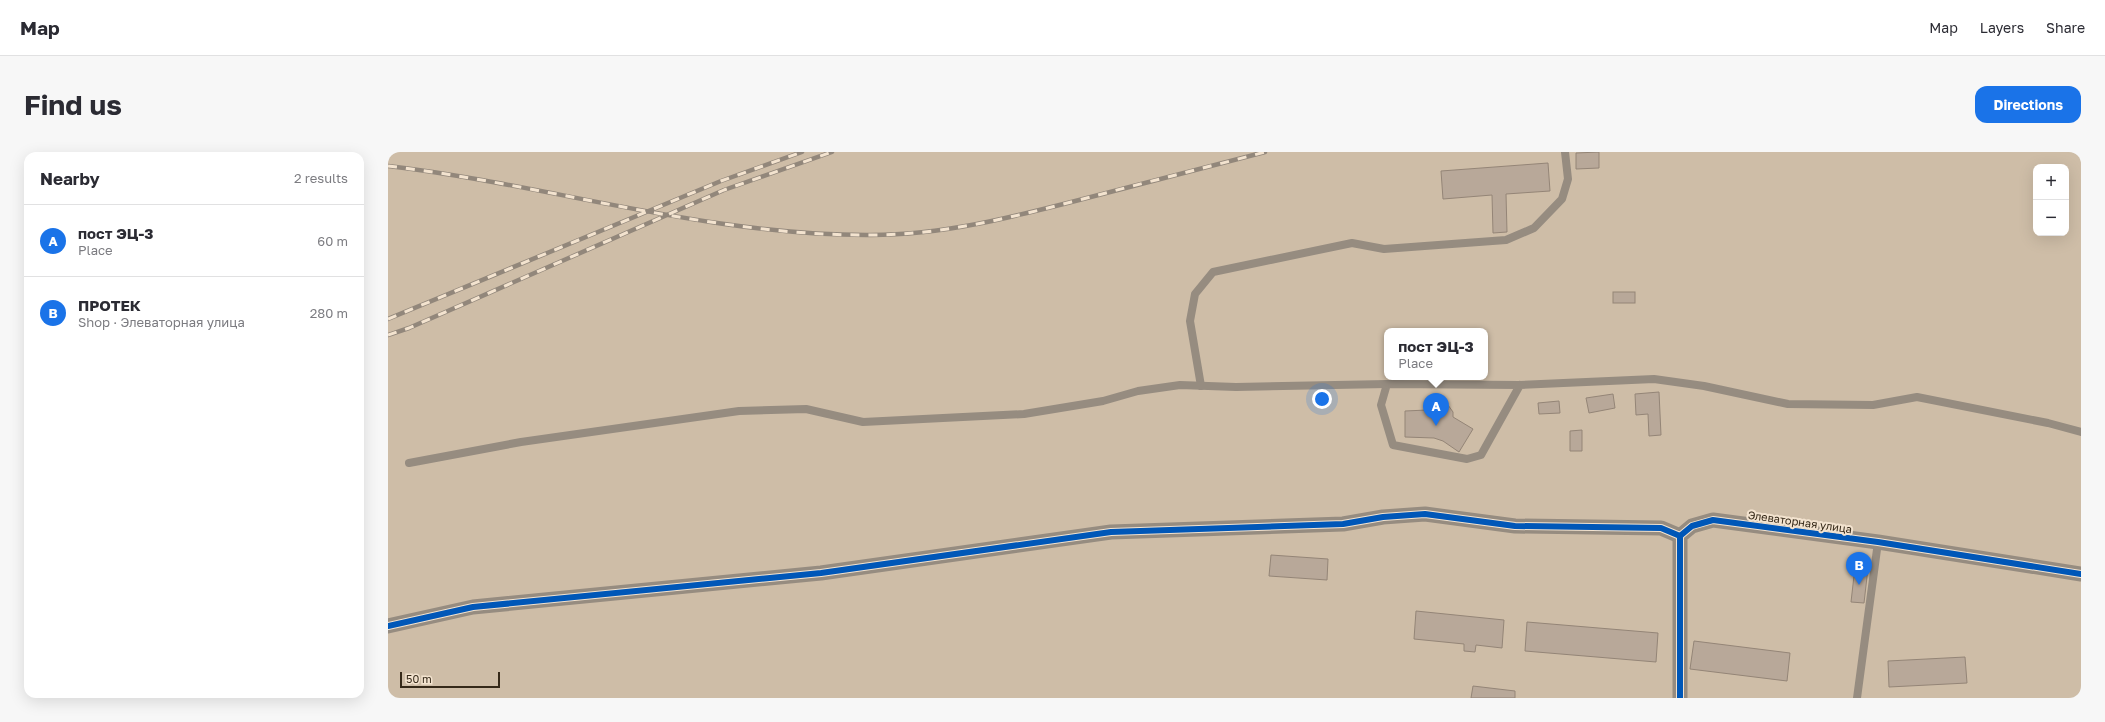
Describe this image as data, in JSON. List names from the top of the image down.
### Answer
{
  "streets": {
    "street": ["Элеваторная улица"]
  },
  "scale_bar": "50 m",
  "page": {
    "header": "Map",
    "nav": ["Map", "Layers", "Share"],
    "buttons": "Directions",
    "title": "Find us",
    "heading": ["Nearby", "2 results"],
    "map_buttons": ["+", "−"],
    "list": [
      {
        "mark": "A",
        "name": "пост ЭЦ-3",
        "note": "Place",
        "value": "60 m"
      },
      {
        "mark": "B",
        "name": "ПРОТЕК",
        "note": "Shop · Элеваторная улица",
        "value": "280 m"
      }
    ],
    "popup": ["пост ЭЦ-3", "Place"],
    "pins": ["A", "B"],
    "scale": "50 m"
  }
}
